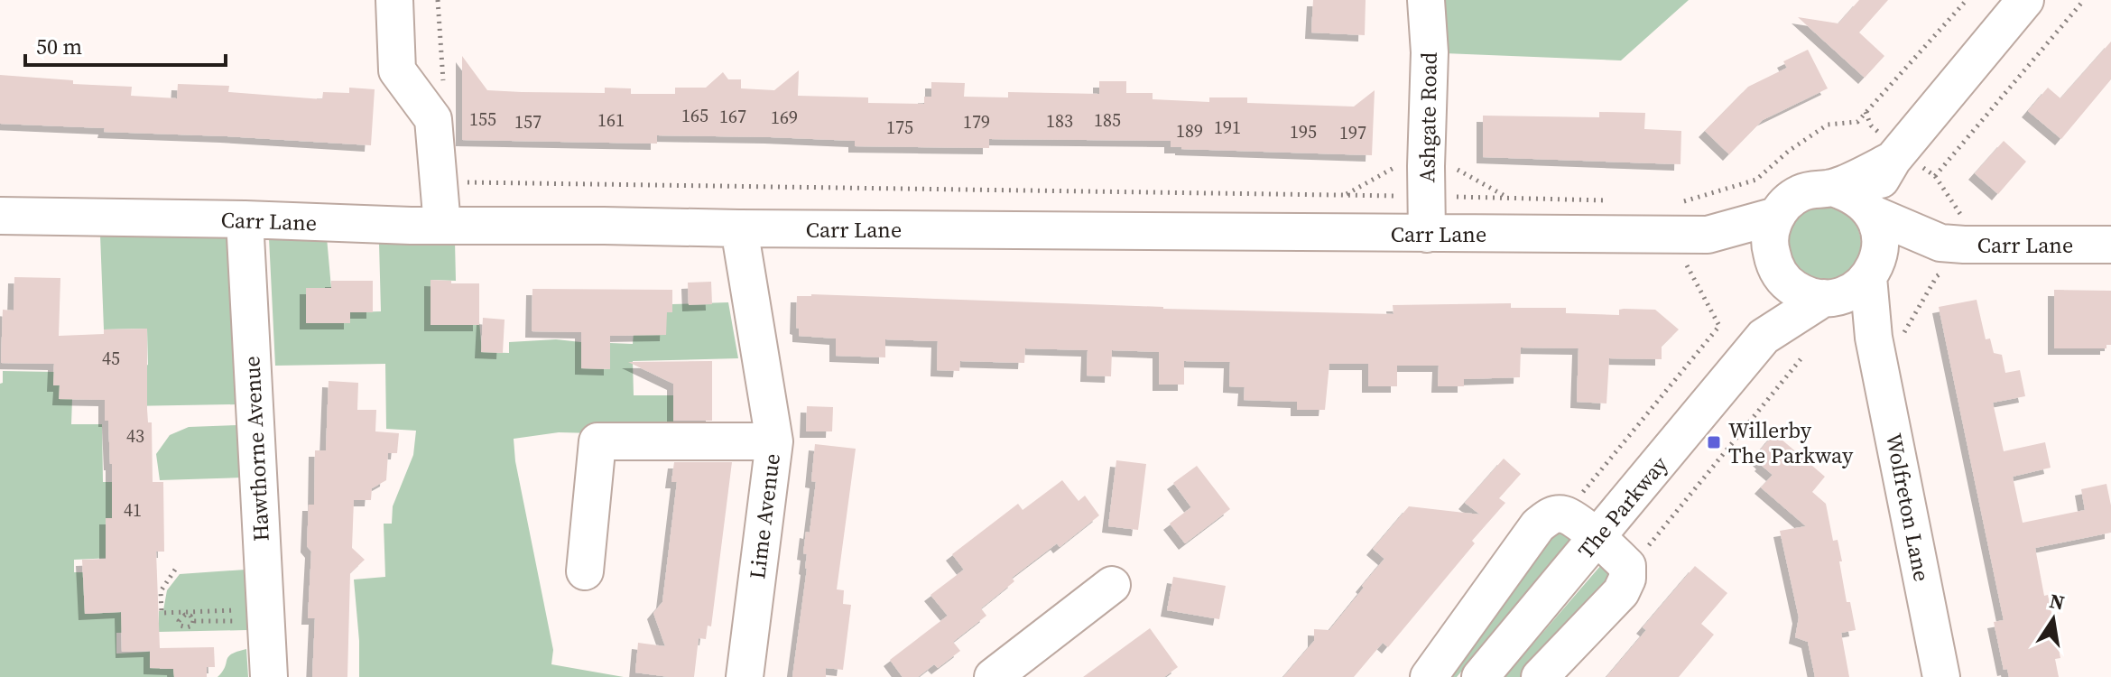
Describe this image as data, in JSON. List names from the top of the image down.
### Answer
{
  "streets": {
    "street": [
      "Ashgate Road",
      "Carr Lane",
      "Hawthorne Avenue",
      "The Parkway",
      "Wolfreton Lane",
      "Lime Avenue"
    ]
  },
  "crossings": [
    ["Ashgate Road", "Carr Lane"],
    ["Carr Lane", "Hawthorne Avenue"],
    ["Carr Lane", "The Parkway"],
    ["Carr Lane", "Wolfreton Lane"],
    ["Carr Lane", "Lime Avenue"],
    ["The Parkway", "Wolfreton Lane"]
  ],
  "places": {
    "transit": ["Willerby The Parkway"]
  },
  "house_numbers": [
    "165",
    "167",
    "169",
    "155",
    "161",
    "185",
    "183",
    "157",
    "179",
    "175",
    "191",
    "189",
    "195",
    "197",
    "45",
    "43",
    "41"
  ],
  "scale_bar": "50 m",
  "north": "top"
}
